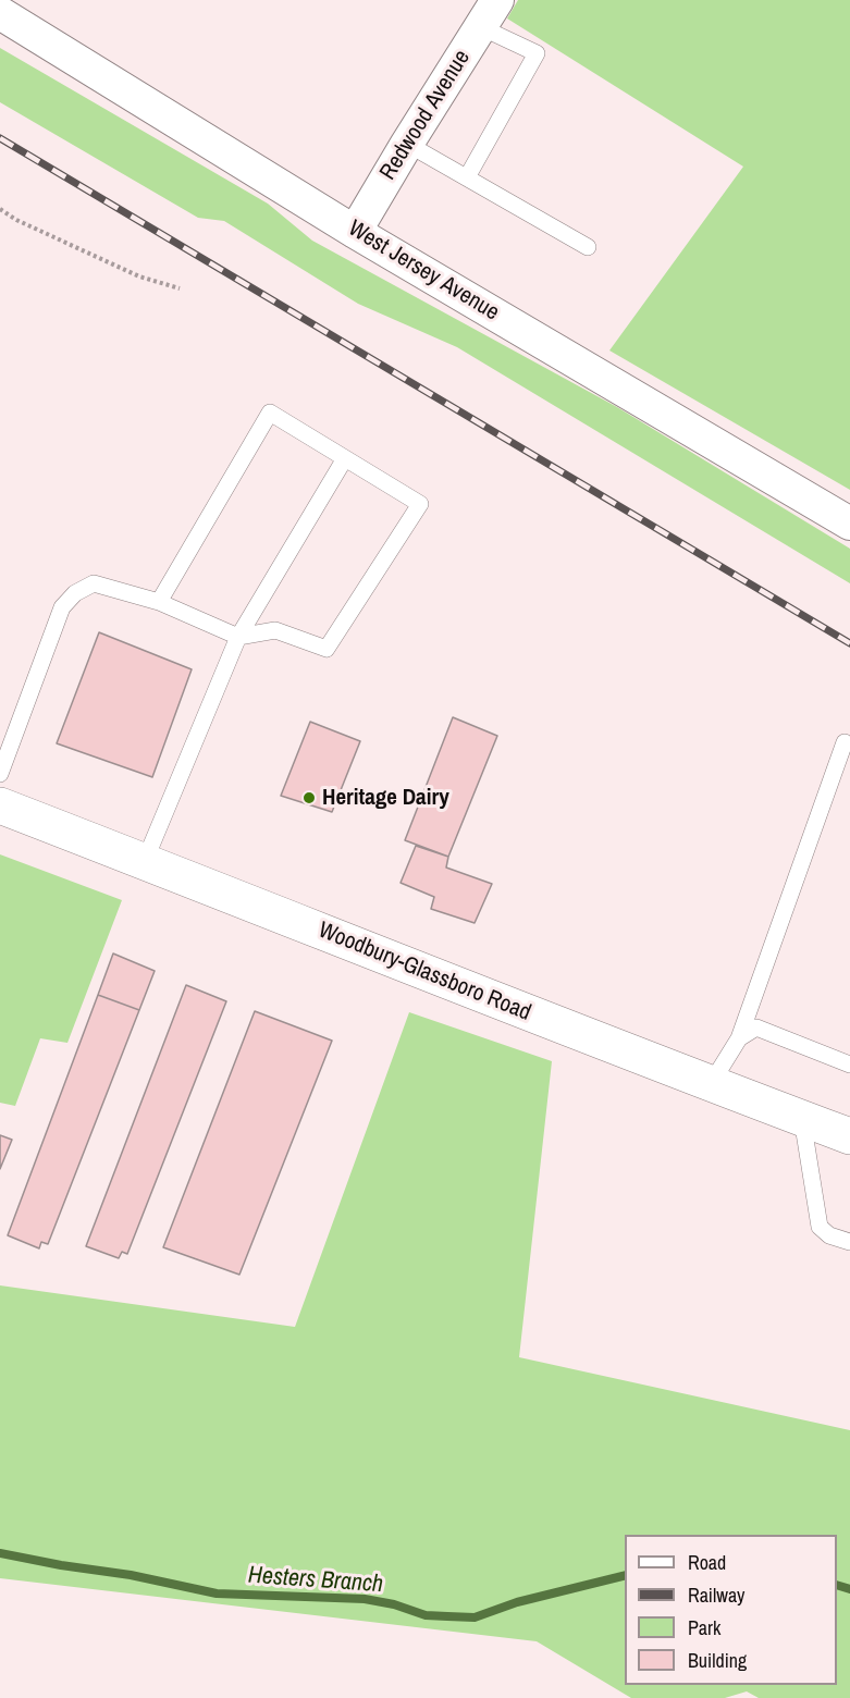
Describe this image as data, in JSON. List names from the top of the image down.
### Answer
{
  "streets": {
    "main road": ["Woodbury-Glassboro Road"],
    "street": ["Redwood Avenue", "West Jersey Avenue"]
  },
  "crossings": [
    ["Redwood Avenue", "West Jersey Avenue"]
  ],
  "water": ["Hesters Branch"],
  "places": ["Heritage Dairy"],
  "legend": [
    "Road",
    "Railway",
    "Park",
    "Building"
  ]
}
